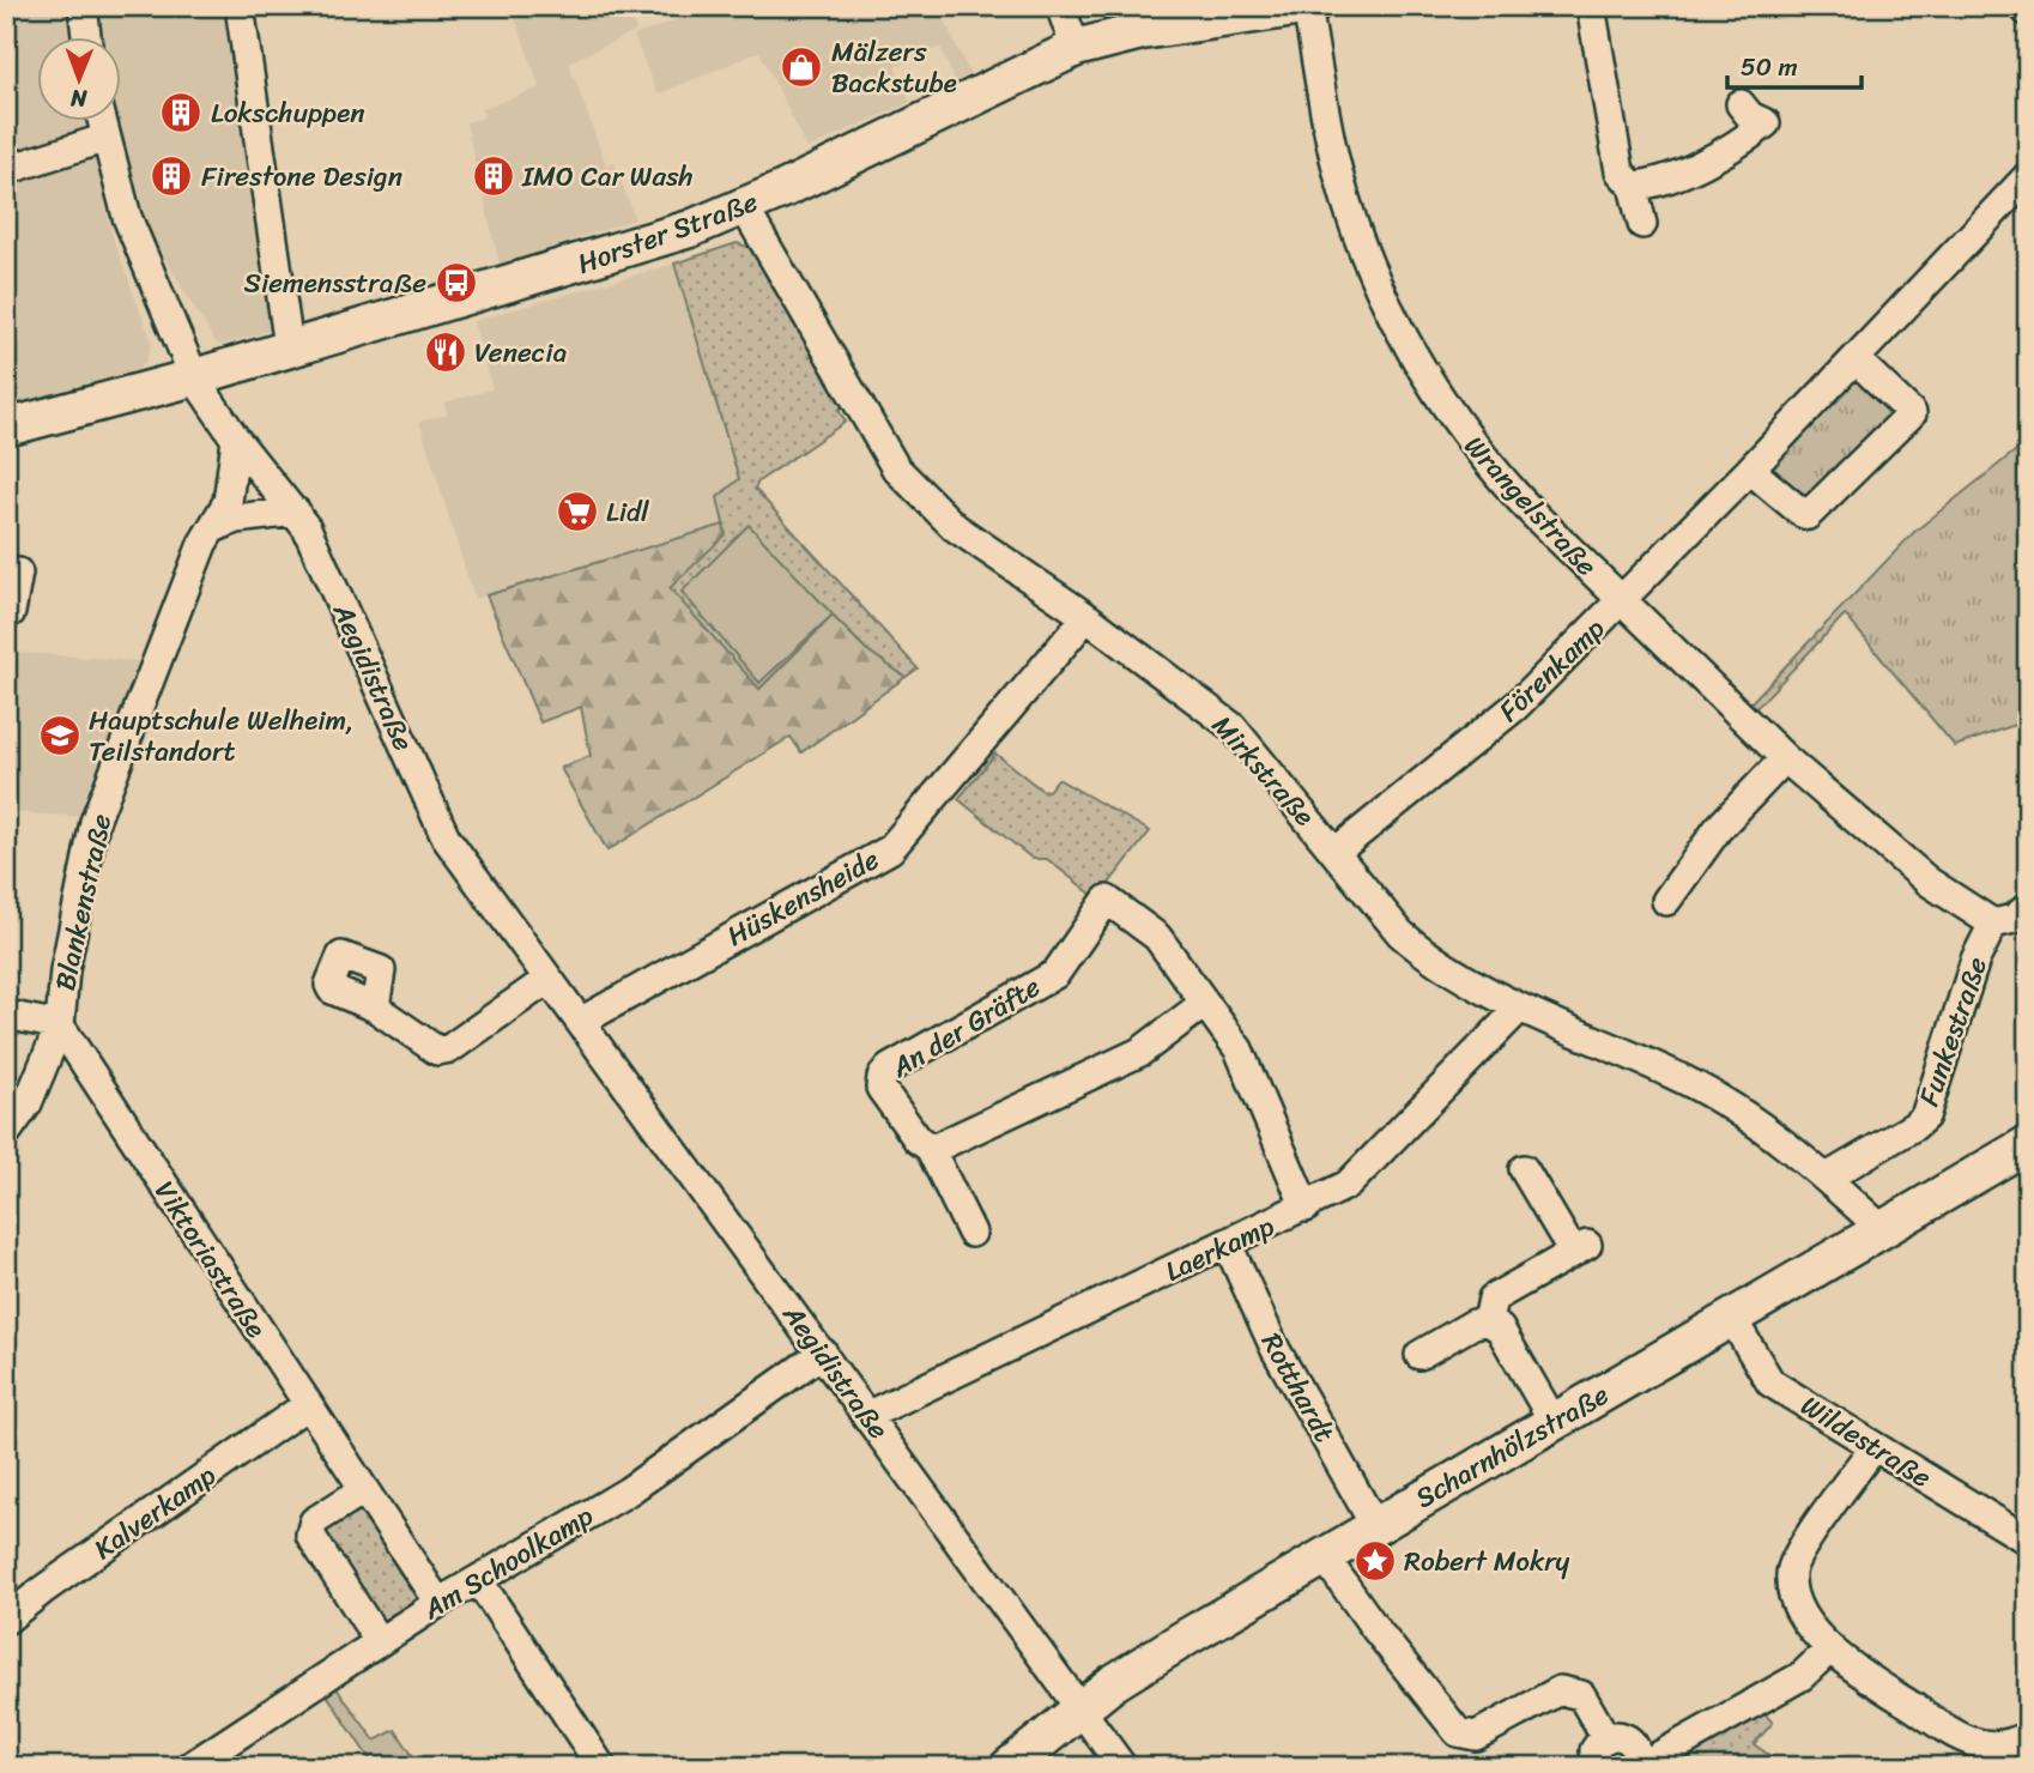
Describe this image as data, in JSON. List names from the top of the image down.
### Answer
{
  "streets": {
    "main road": ["Horster Straße", "Scharnhölzstraße"],
    "street": [
      "Wrangelstraße",
      "Förenkamp",
      "Aegidistraße",
      "Mirkstraße",
      "Hüskensheide",
      "Blankenstraße",
      "An der Gräfte",
      "Funkestraße",
      "Laerkamp",
      "Viktoriastraße",
      "Rotthardt",
      "Wildestraße",
      "Kalverkamp",
      "Am Schoolkamp"
    ]
  },
  "crossings": [
    ["Horster Straße", "Wrangelstraße"],
    ["Horster Straße", "Aegidistraße"],
    ["Horster Straße", "Mirkstraße"],
    ["Wrangelstraße", "Förenkamp"],
    ["Wrangelstraße", "Funkestraße"],
    ["Förenkamp", "Mirkstraße"],
    ["Aegidistraße", "Hüskensheide"],
    ["Aegidistraße", "Blankenstraße"],
    ["Aegidistraße", "Laerkamp"],
    ["Aegidistraße", "Scharnhölzstraße"],
    ["Aegidistraße", "Am Schoolkamp"],
    ["Mirkstraße", "Hüskensheide"],
    ["Mirkstraße", "Funkestraße"],
    ["Mirkstraße", "Laerkamp"],
    ["Mirkstraße", "Scharnhölzstraße"],
    ["Blankenstraße", "Viktoriastraße"],
    ["An der Gräfte", "Laerkamp"],
    ["Laerkamp", "Rotthardt"],
    ["Viktoriastraße", "Kalverkamp"],
    ["Viktoriastraße", "Am Schoolkamp"],
    ["Rotthardt", "Scharnhölzstraße"],
    ["Wildestraße", "Scharnhölzstraße"]
  ],
  "places": {
    "shop": ["Mälzers Backstube"],
    "building": ["Lokschuppen", "Firestone Design", "IMO Car Wash"],
    "bus stop": ["Siemensstraße"],
    "restaurant": ["Venecia"],
    "supermarket": ["Lidl"],
    "school or university": ["Hauptschule Welheim, Teilstandort"],
    "place": ["Robert Mokry"]
  },
  "scale_bar": "50 m",
  "north": "bottom"
}
